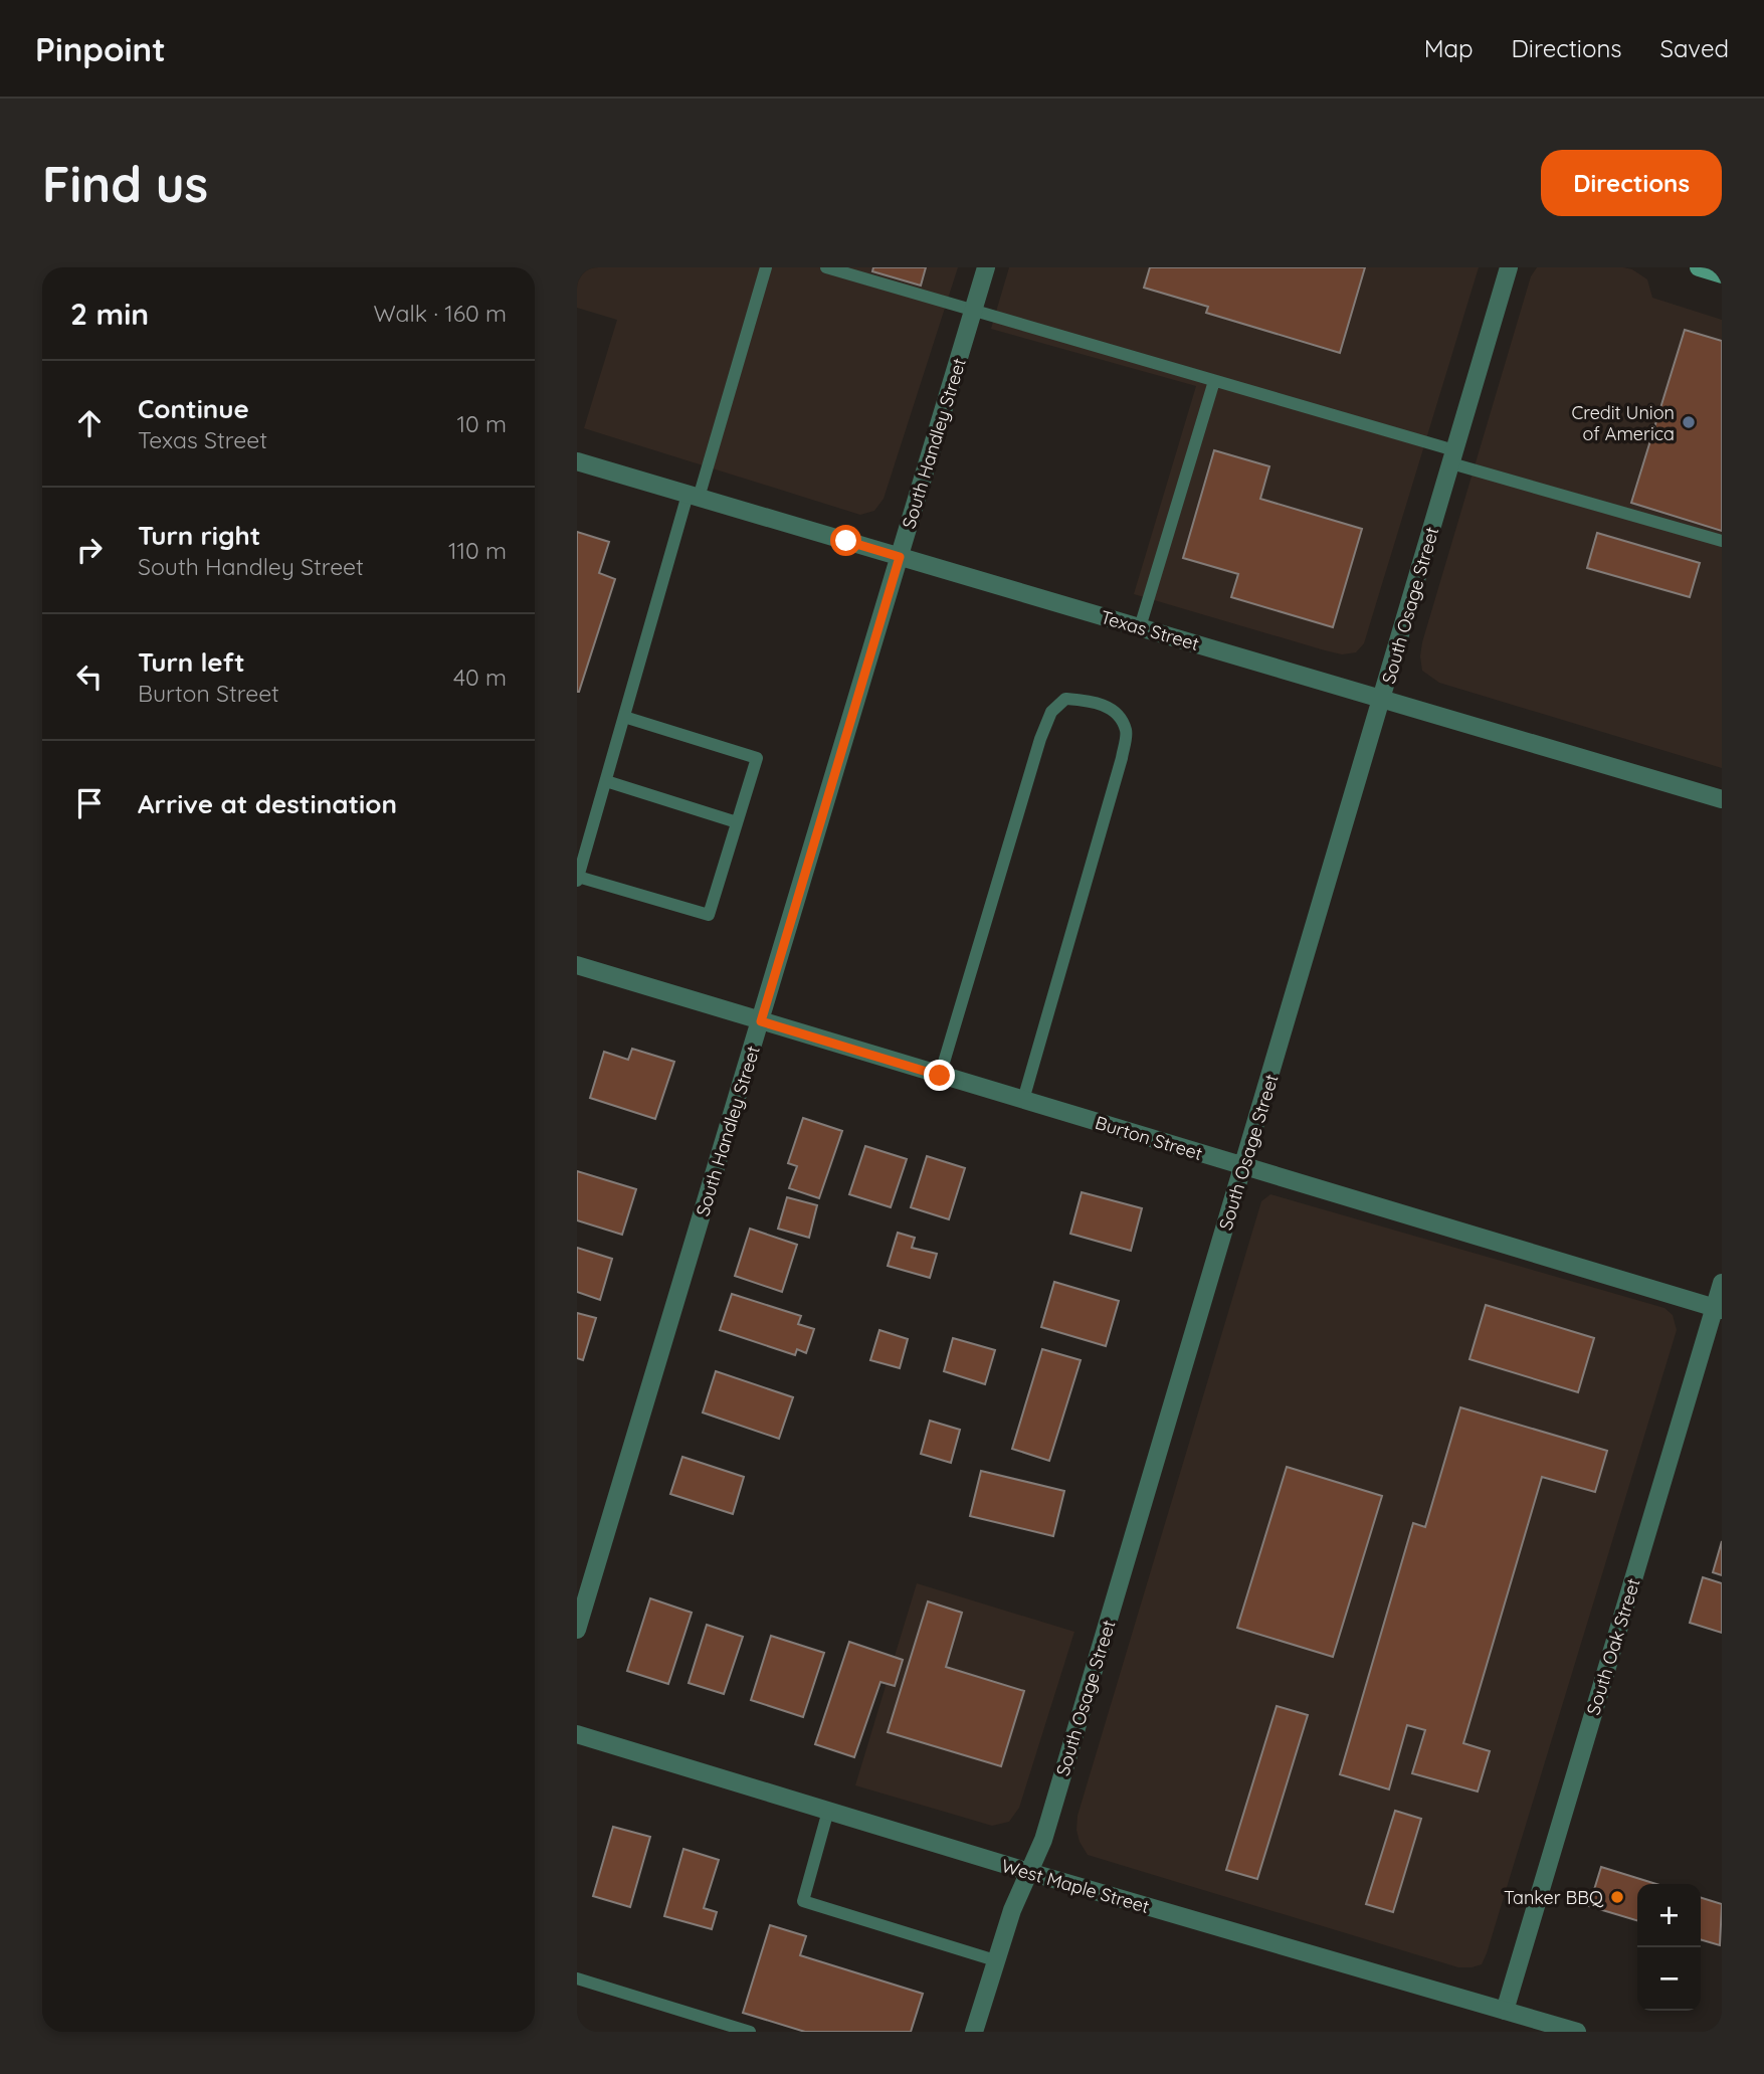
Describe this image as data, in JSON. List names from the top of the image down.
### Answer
{
  "streets": {
    "street": [
      "South Handley Street",
      "South Osage Street",
      "Texas Street",
      "Burton Street",
      "South Oak Street",
      "West Maple Street"
    ]
  },
  "crossings": [
    ["South Handley Street", "Texas Street"],
    ["South Handley Street", "Burton Street"],
    ["South Osage Street", "Texas Street"],
    ["South Osage Street", "Burton Street"],
    ["South Osage Street", "West Maple Street"],
    ["Burton Street", "South Oak Street"],
    ["South Oak Street", "West Maple Street"]
  ],
  "places": ["Credit Union of America", "Tanker BBQ"],
  "page": {
    "header": "Pinpoint",
    "nav": ["Map", "Directions", "Saved"],
    "buttons": "Directions",
    "title": "Find us",
    "heading": ["2 min", "Walk · 160 m"],
    "list": [
      ["Continue", "Texas Street", "10 m"],
      ["Turn right", "South Handley Street", "110 m"],
      ["Turn left", "Burton Street", "40 m"],
      "Arrive at destination"
    ],
    "map_buttons": ["+", "−"]
  }
}
